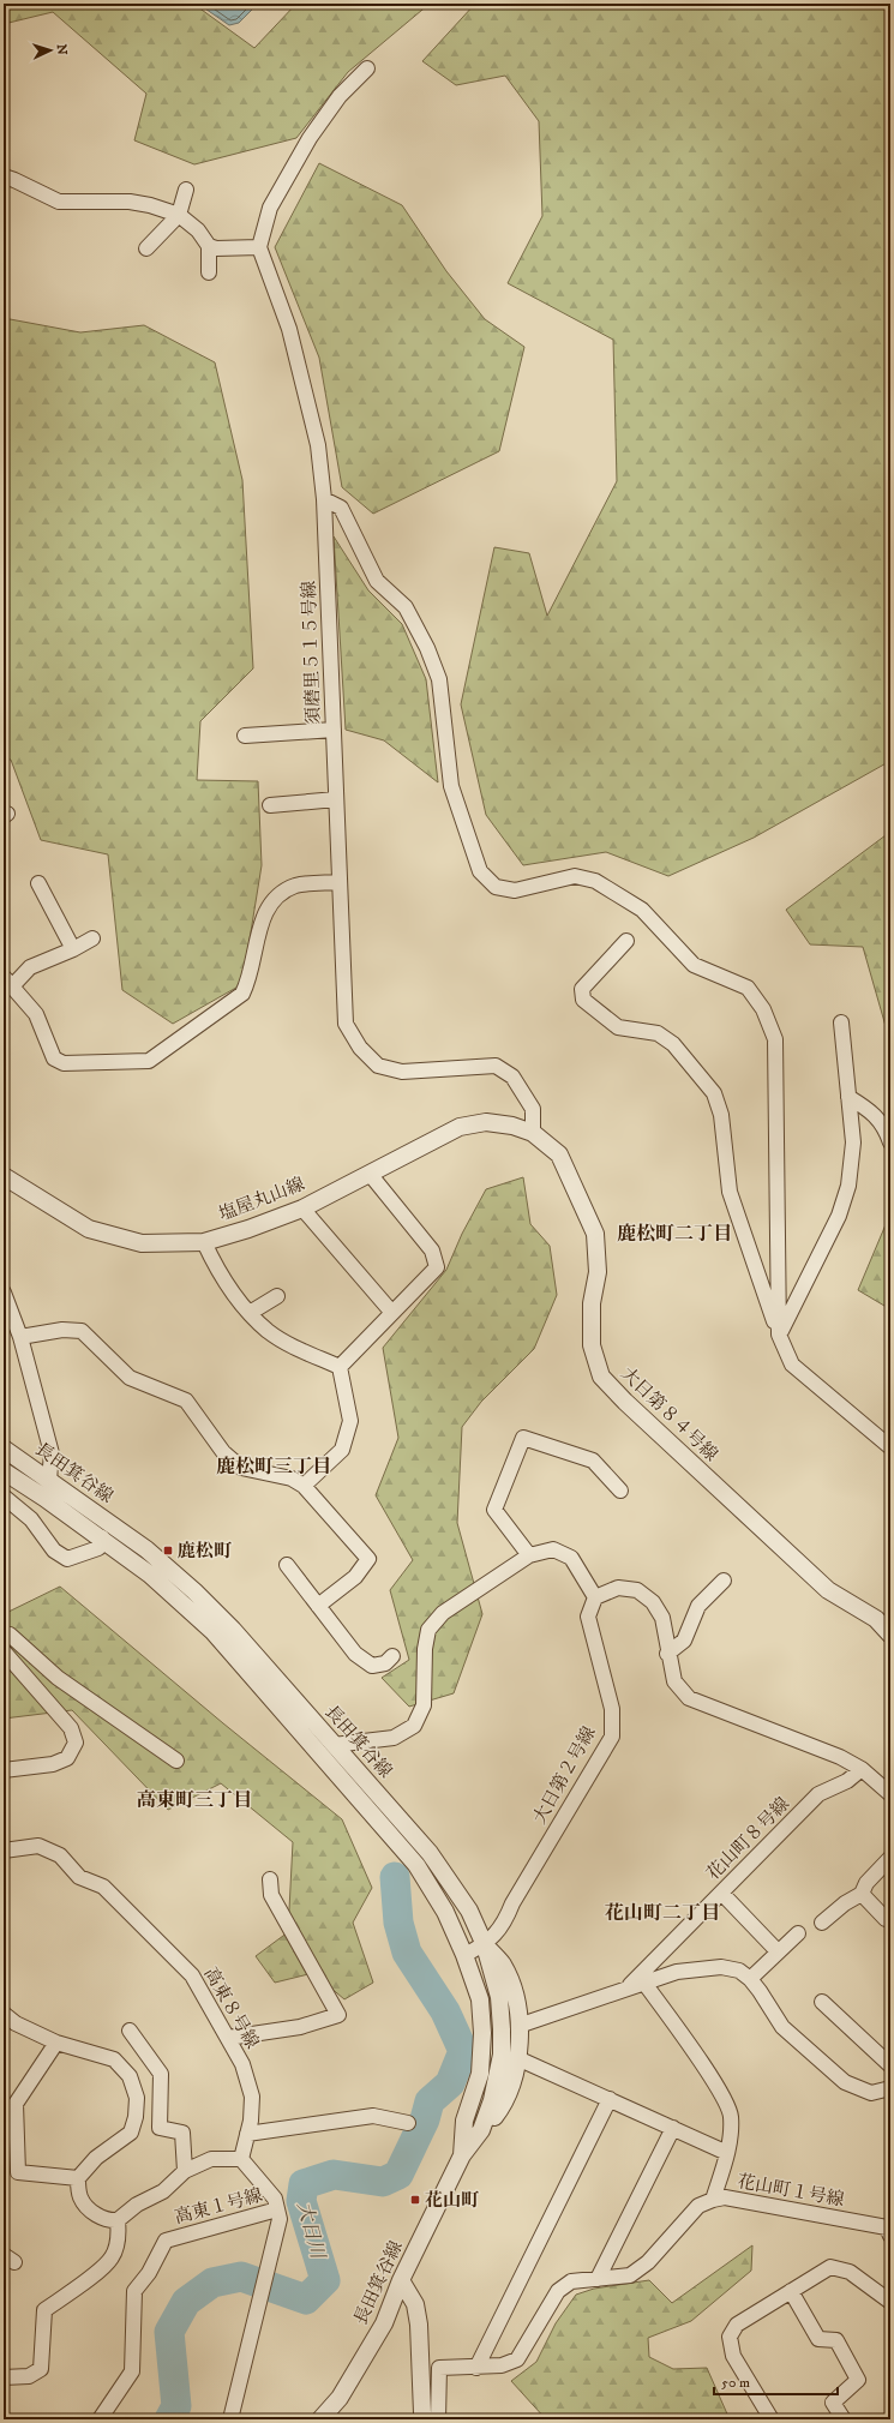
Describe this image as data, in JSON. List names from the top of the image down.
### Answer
{
  "streets": {
    "street": [
      "須磨里５１５号線",
      "塩屋丸山線",
      "大日第８４号線",
      "長田箕谷線",
      "大日第２号線",
      "花山町８号線",
      "高東８号線",
      "花山町１号線",
      "高東１号線"
    ]
  },
  "crossings": [
    ["須磨里５１５号線", "塩屋丸山線"],
    ["須磨里５１５号線", "大日第８４号線"],
    ["塩屋丸山線", "大日第８４号線"],
    ["長田箕谷線", "大日第２号線"]
  ],
  "districts": [
    "鹿松町二丁目",
    "鹿松町三丁目",
    "高東町三丁目",
    "花山町二丁目"
  ],
  "water": ["大日川"],
  "places": {
    "transit": ["鹿松町", "花山町"]
  },
  "scale_bar": "50 m",
  "north": "right"
}
